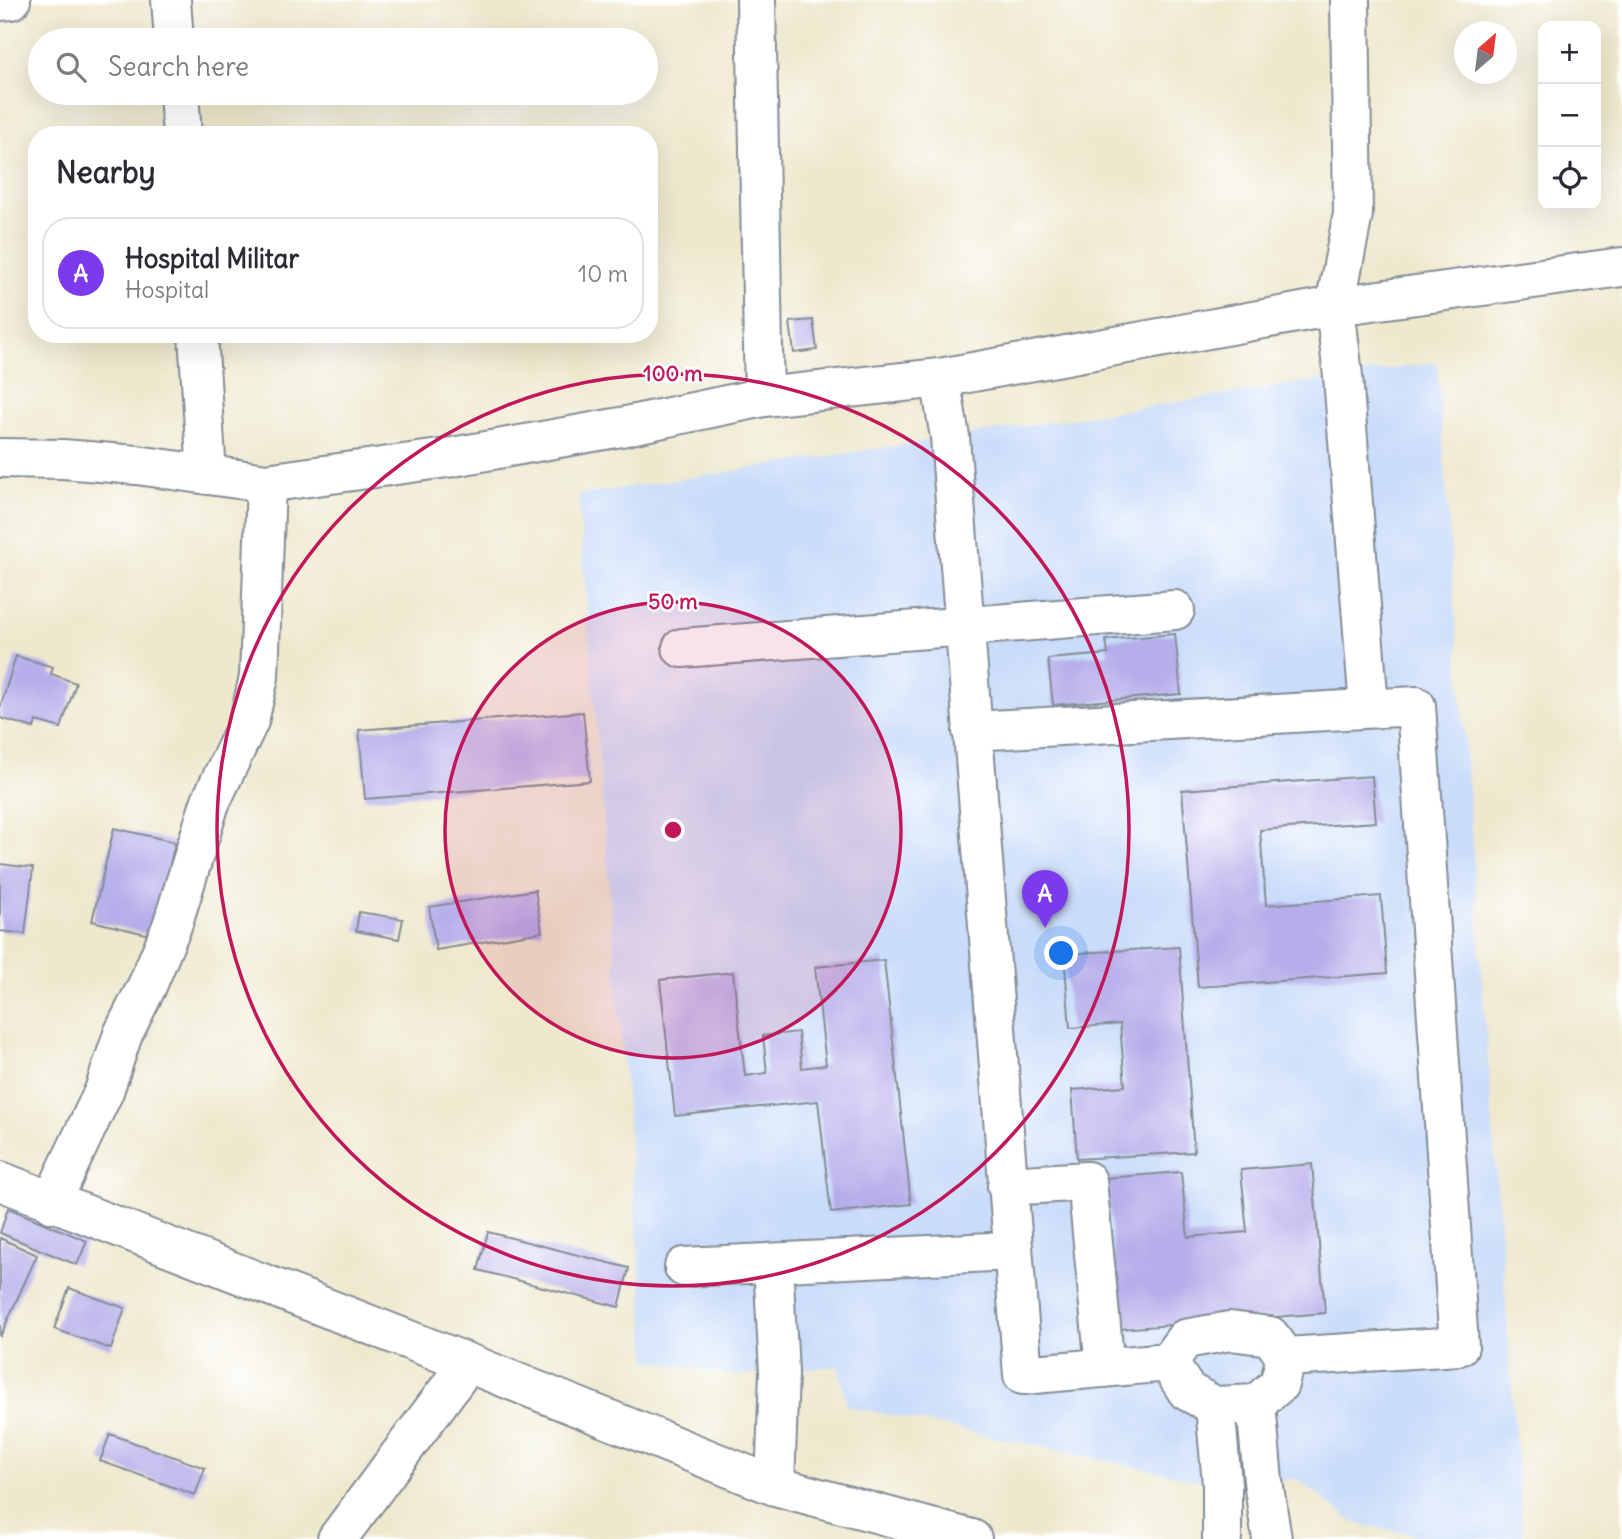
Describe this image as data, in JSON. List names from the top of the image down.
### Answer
{
  "north": "top right",
  "page": {
    "map_buttons": ["+", "−"],
    "search": "Search here",
    "heading": "Nearby",
    "list": [
      {
        "mark": "A",
        "name": "Hospital Militar",
        "note": "Hospital",
        "value": "10 m"
      }
    ],
    "pins": "A"
  },
  "rings": ["100 m", "50 m"]
}
